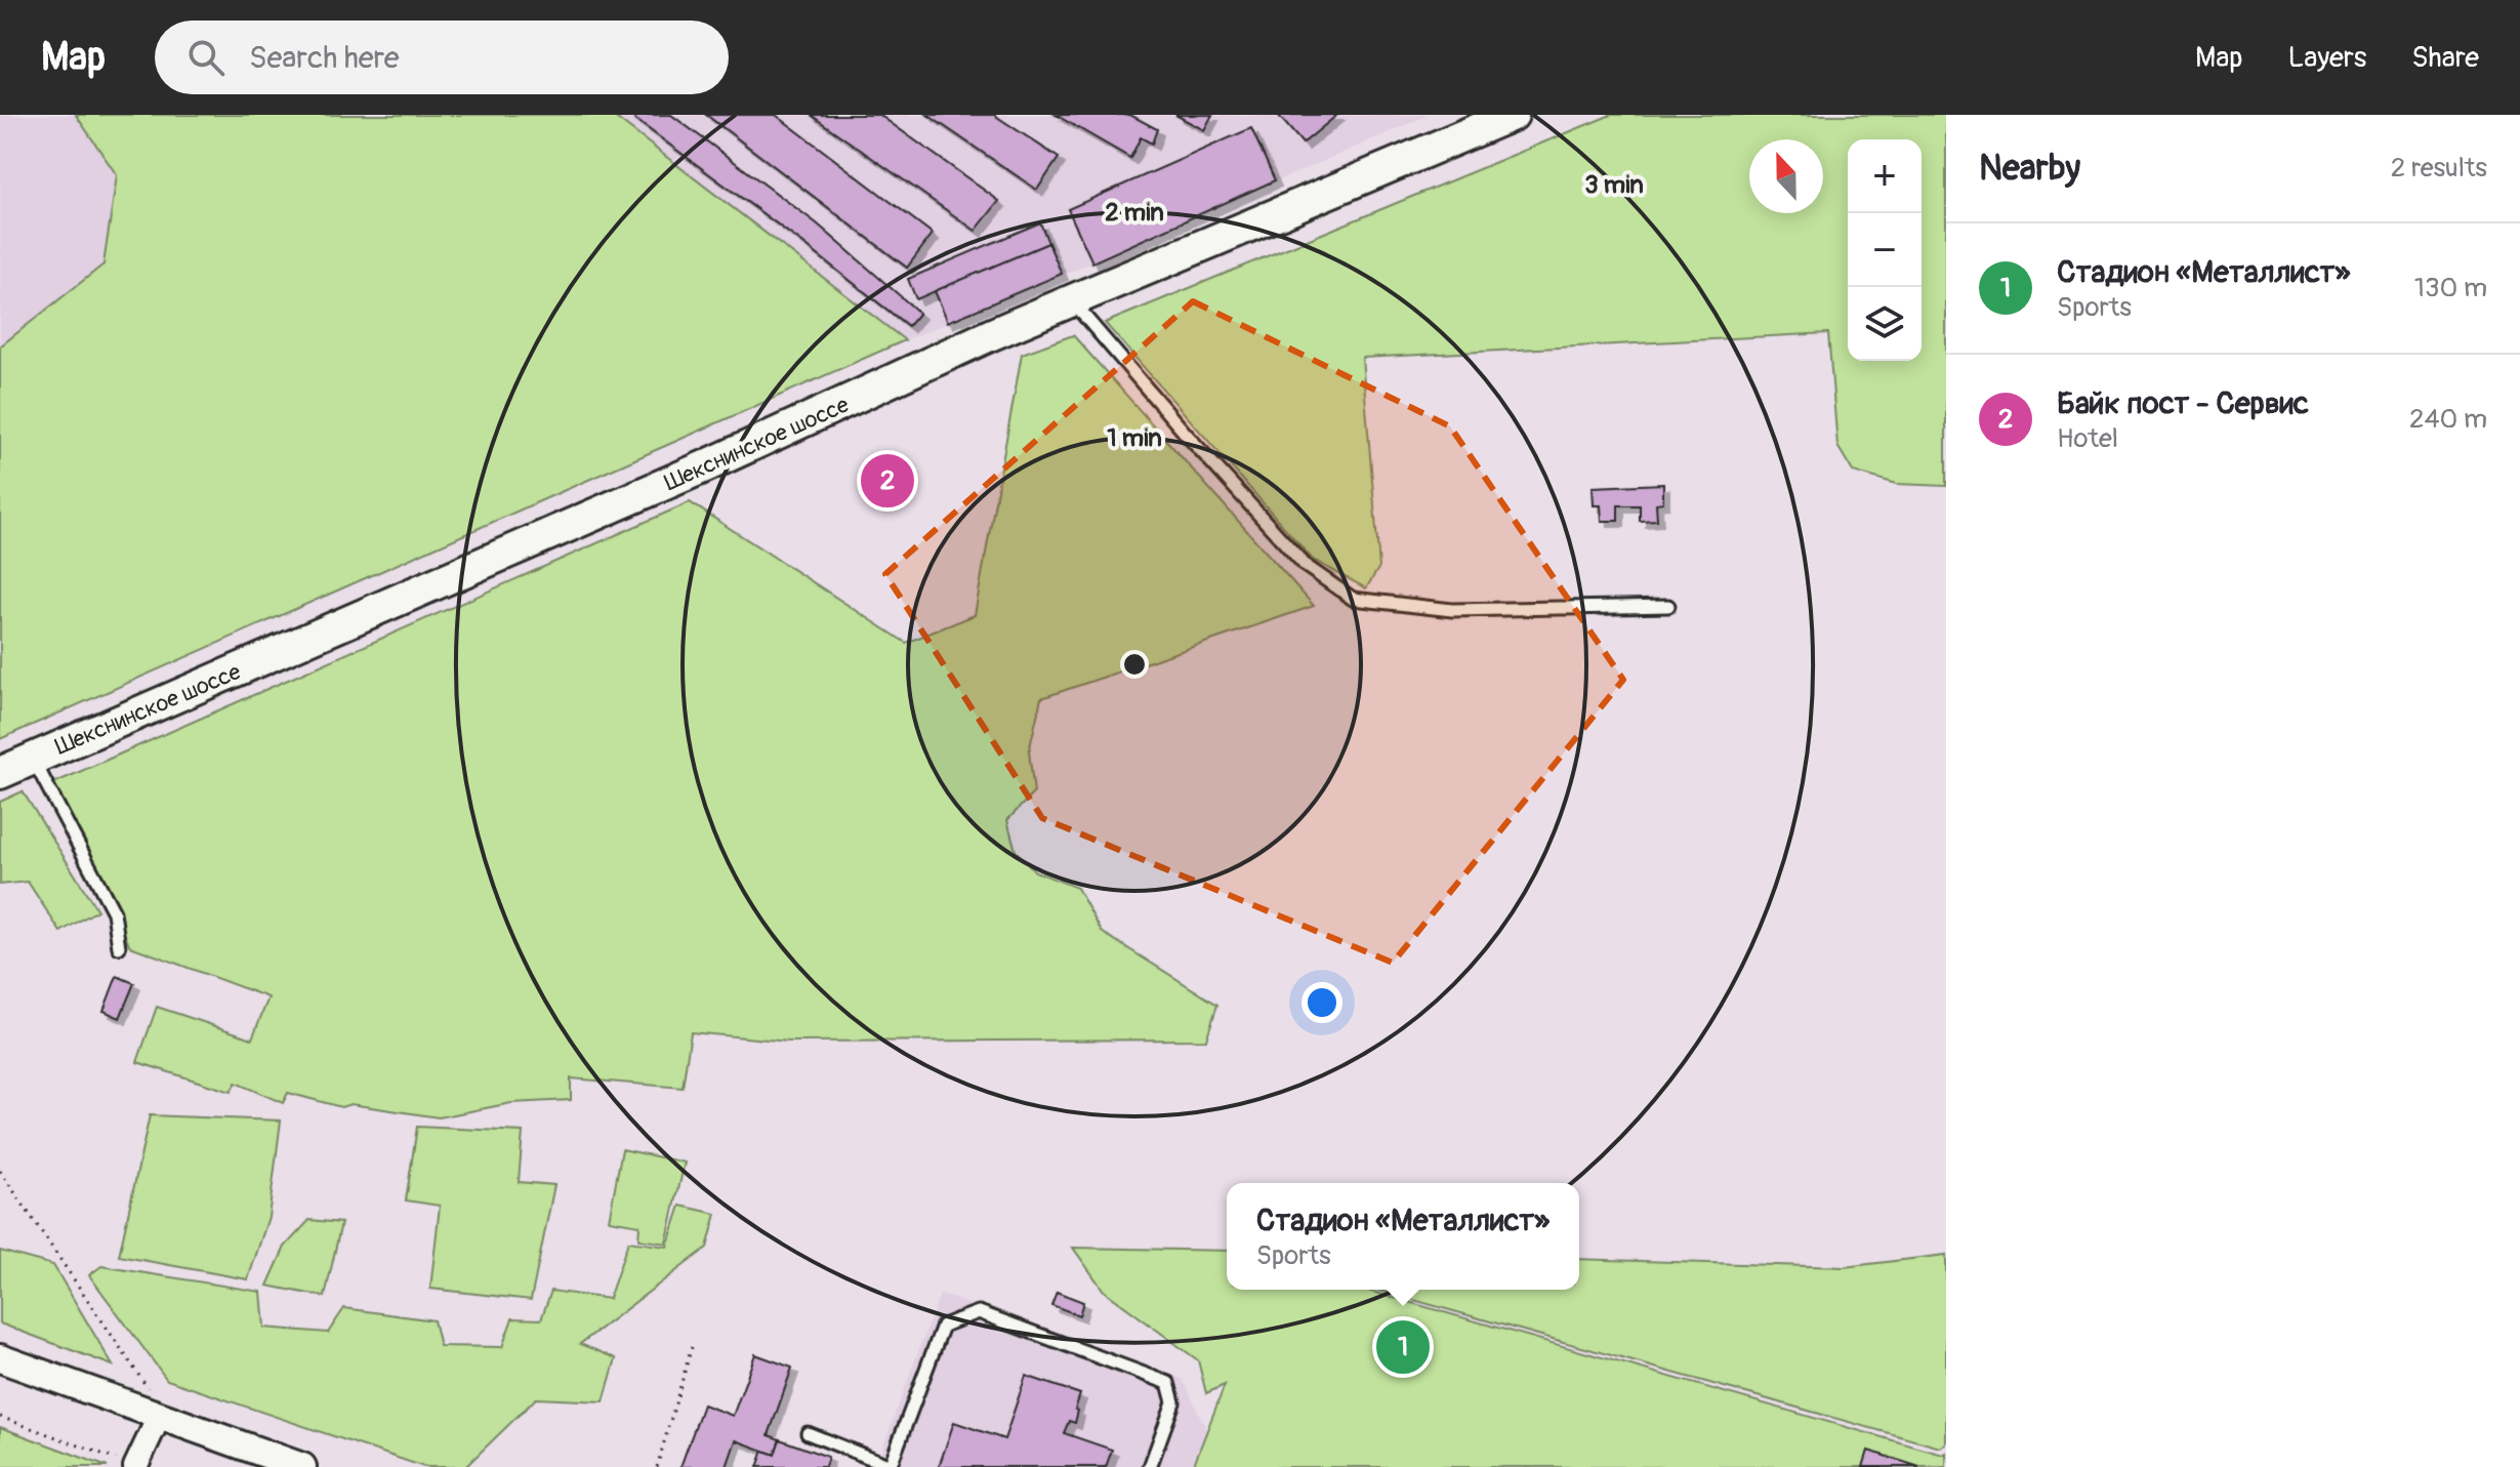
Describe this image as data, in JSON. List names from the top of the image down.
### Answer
{
  "streets": {
    "main road": ["Шекснинское шоссе"]
  },
  "north": "top",
  "page": {
    "header": "Map",
    "search": "Search here",
    "nav": ["Map", "Layers", "Share"],
    "heading": ["Nearby", "2 results"],
    "map_buttons": ["+", "−"],
    "list": [
      {
        "mark": "1",
        "name": "Стадион «Металлист»",
        "note": "Sports",
        "value": "130 m"
      },
      {
        "mark": "2",
        "name": "Байк пост - Сервис",
        "note": "Hotel",
        "value": "240 m"
      }
    ],
    "pins": ["2", "1"],
    "popup": ["Стадион «Металлист»", "Sports"]
  },
  "rings": ["3 min", "2 min", "1 min"]
}
